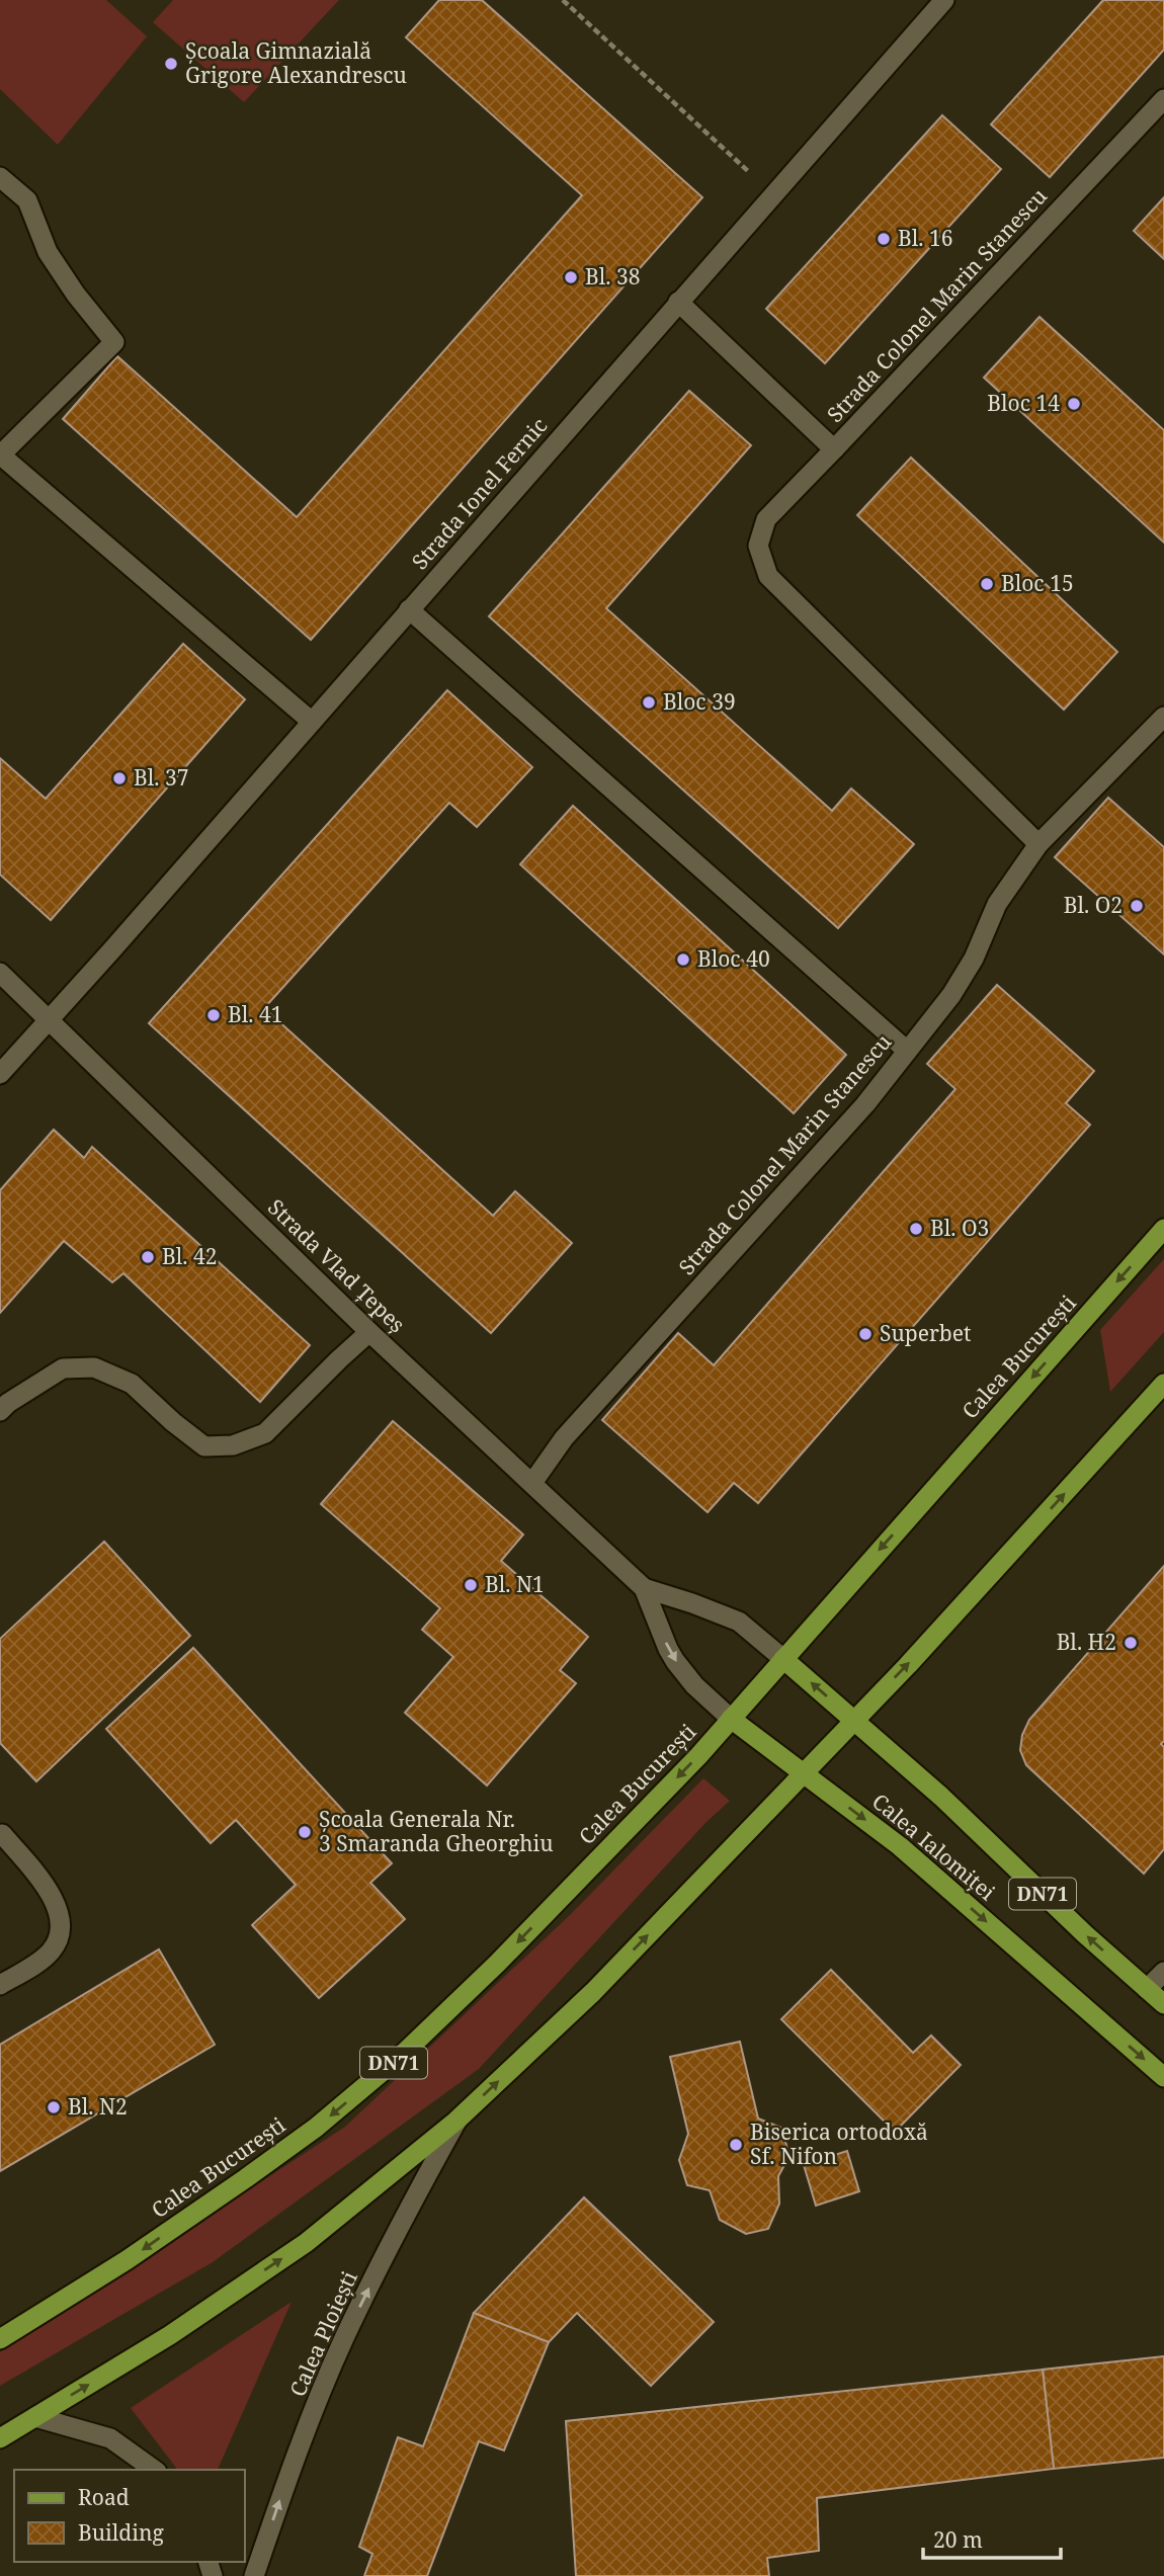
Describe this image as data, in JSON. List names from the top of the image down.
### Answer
{
  "streets": {
    "main road": ["Calea București", "Calea Ialomiței", "DN71"],
    "street": [
      "Strada Colonel Marin Stanescu",
      "Strada Ionel Fernic",
      "Strada Vlad Țepeș",
      "Calea Ploiești"
    ]
  },
  "crossings": [
    ["Strada Colonel Marin Stanescu", "Strada Ionel Fernic"],
    ["Strada Colonel Marin Stanescu", "Strada Vlad Țepeș"],
    ["Strada Ionel Fernic", "Strada Vlad Țepeș"],
    ["Strada Vlad Țepeș", "Calea București"],
    ["Strada Vlad Țepeș", "Calea Ialomiței"],
    ["Calea București", "Calea Ialomiței"]
  ],
  "one_way": ["Calea Ploiești"],
  "places": [
    "Școala Gimnazială Grigore Alexandrescu",
    "Bl. 16",
    "Bl. 38",
    "Bloc 14",
    "Bloc 15",
    "Bloc 39",
    "Bl. 37",
    "Bl. O2",
    "Bloc 40",
    "Bl. 41",
    "Bl. O3",
    "Bl. 42",
    "Superbet",
    "Bl. N1",
    "Bl. H2",
    "Școala Generala Nr. 3 Smaranda Gheorghiu",
    "Bl. N2",
    "Biserica ortodoxă Sf. Nifon"
  ],
  "legend": ["Road", "Building"],
  "scale_bar": "20 m"
}
